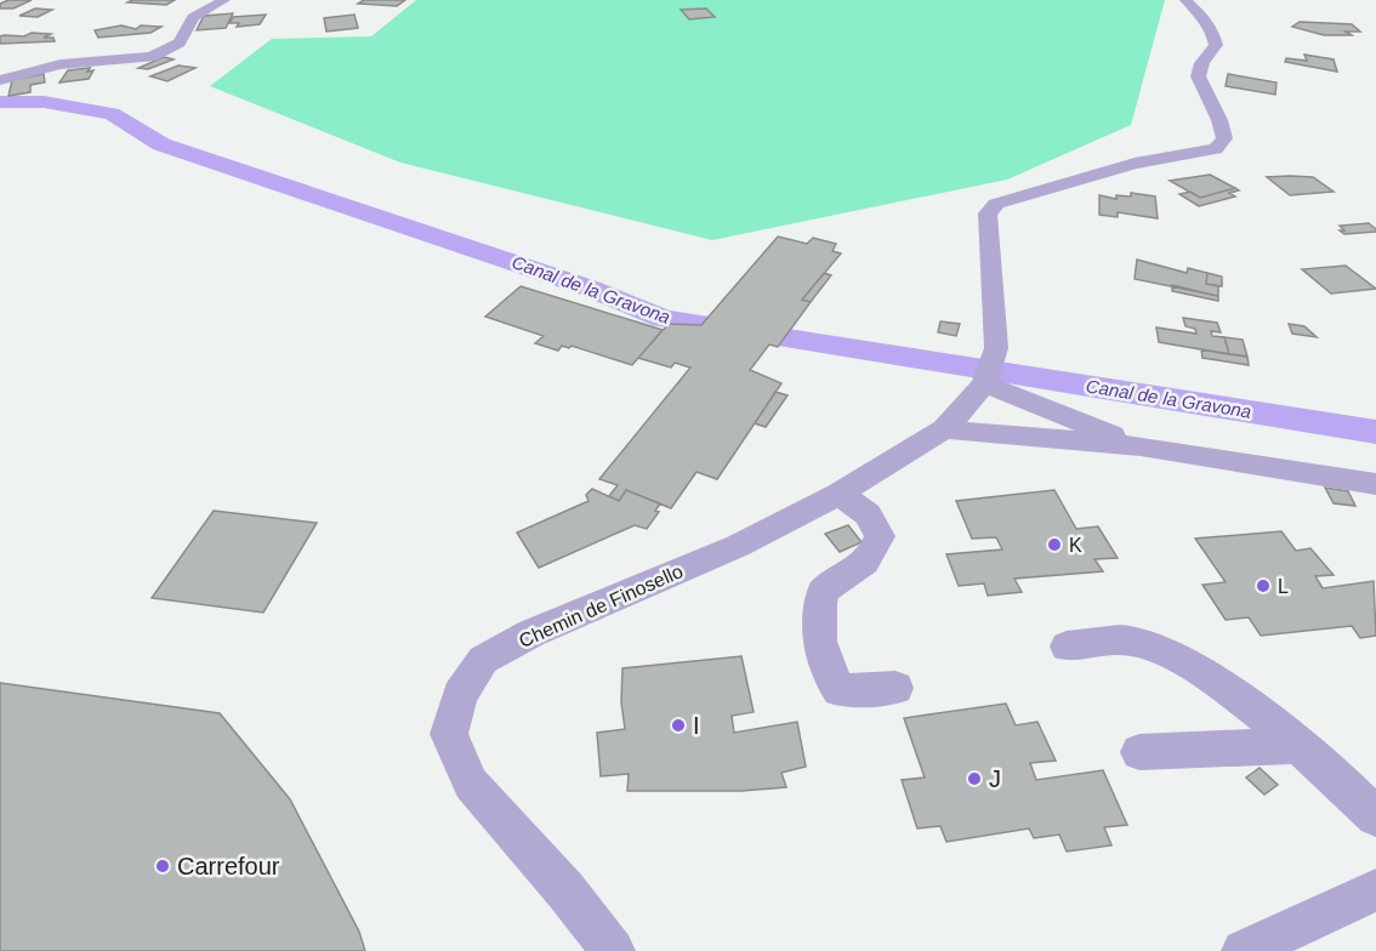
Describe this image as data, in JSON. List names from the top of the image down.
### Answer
{
  "streets": {
    "street": ["Chemin de Finosello"]
  },
  "water": ["Canal de la Gravona"],
  "places": [
    "K",
    "L",
    "I",
    "J",
    "Carrefour"
  ]
}
